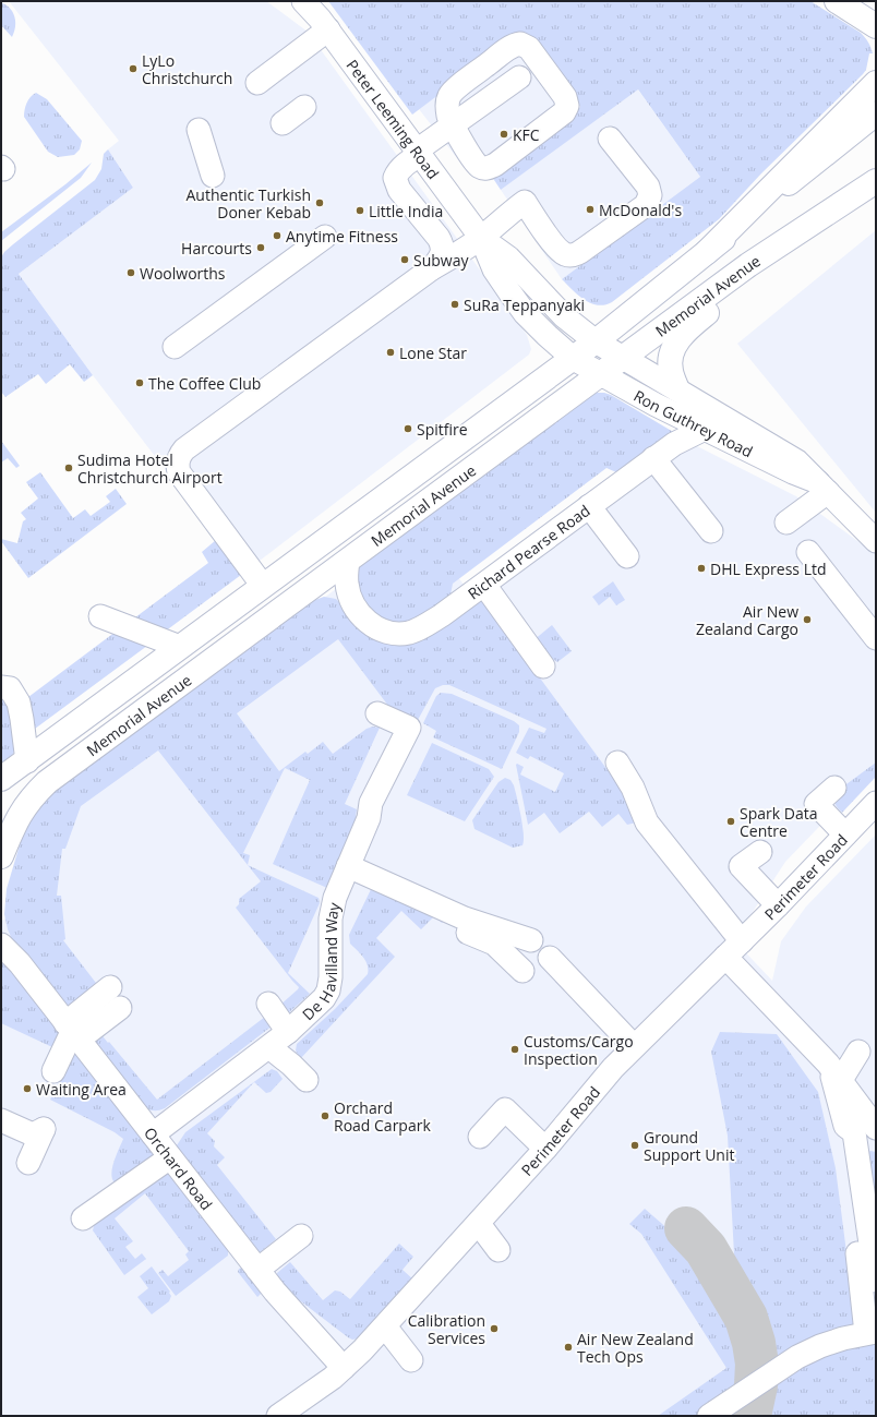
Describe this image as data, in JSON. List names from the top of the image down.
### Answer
{
  "streets": {
    "main road": ["Memorial Avenue"],
    "street": [
      "Peter Leeming Road",
      "Ron Guthrey Road",
      "Richard Pearse Road",
      "Perimeter Road",
      "De Havilland Way",
      "Orchard Road"
    ]
  },
  "crossings": [
    ["Peter Leeming Road", "Memorial Avenue"],
    ["Peter Leeming Road", "Ron Guthrey Road"],
    ["Memorial Avenue", "Ron Guthrey Road"],
    ["Memorial Avenue", "Richard Pearse Road"],
    ["Ron Guthrey Road", "Richard Pearse Road"],
    ["Perimeter Road", "Orchard Road"],
    ["De Havilland Way", "Orchard Road"]
  ],
  "places": [
    "LyLo Christchurch",
    "KFC",
    "Authentic Turkish Doner Kebab",
    "McDonald's",
    "Little India",
    "Anytime Fitness",
    "Harcourts",
    "Subway",
    "Woolworths",
    "SuRa Teppanyaki",
    "Lone Star",
    "The Coffee Club",
    "Spitfire",
    "Sudima Hotel Christchurch Airport",
    "DHL Express Ltd",
    "Air New Zealand Cargo",
    "Spark Data Centre",
    "Customs/Cargo Inspection",
    "Waiting Area",
    "Orchard Road Carpark",
    "Ground Support Unit",
    "Calibration Services",
    "Air New Zealand Tech Ops"
  ]
}
